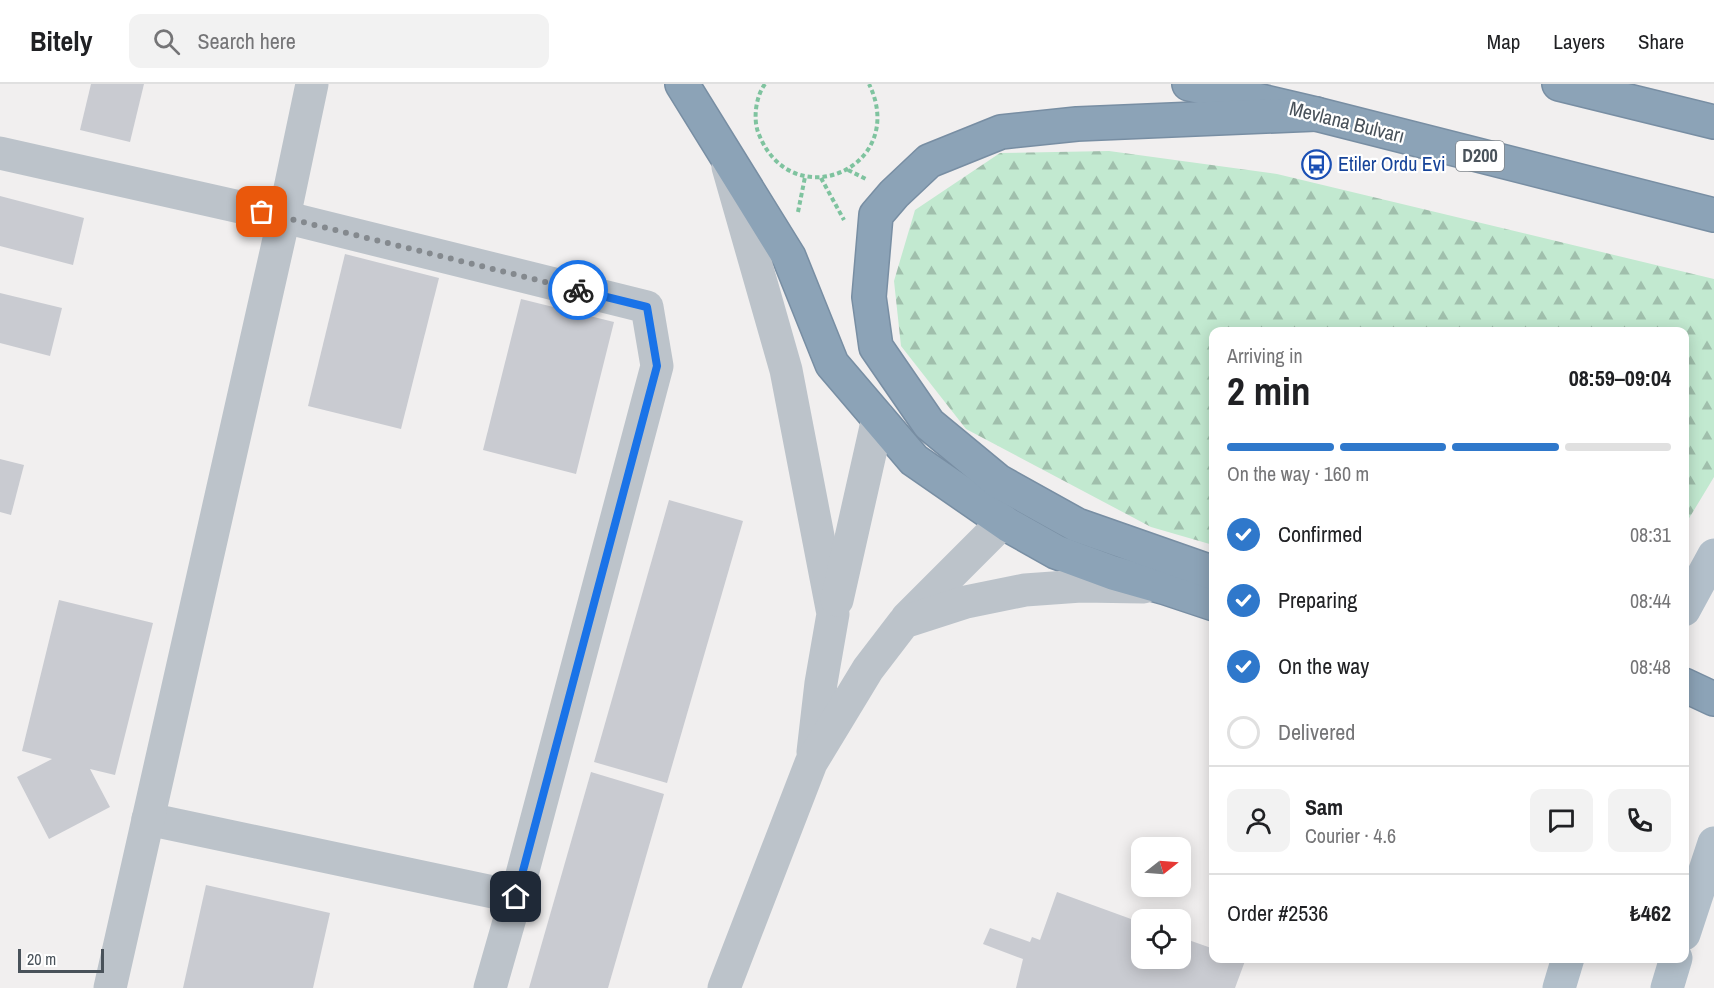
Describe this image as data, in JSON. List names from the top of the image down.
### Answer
{
  "streets": {
    "highway": ["Mevlana Bulvarı", "D200"]
  },
  "places": {
    "bus stop": ["Etiler Ordu Evi"]
  },
  "scale_bar": "20 m",
  "north": "right",
  "page": {
    "header": "Bitely",
    "search": "Search here",
    "nav": ["Map", "Layers", "Share"],
    "heading": ["2 min", "Arriving in", "08:59–09:04"],
    "panel": [
      "Sam",
      "Courier · 4.6",
      "Order #2536",
      "₺462"
    ],
    "bar": "On the way · 160 m",
    "list": [
      ["Confirmed", "08:31"],
      ["Preparing", "08:44"],
      ["On the way", "08:48"],
      "Delivered"
    ],
    "scale": "20 m"
  }
}
